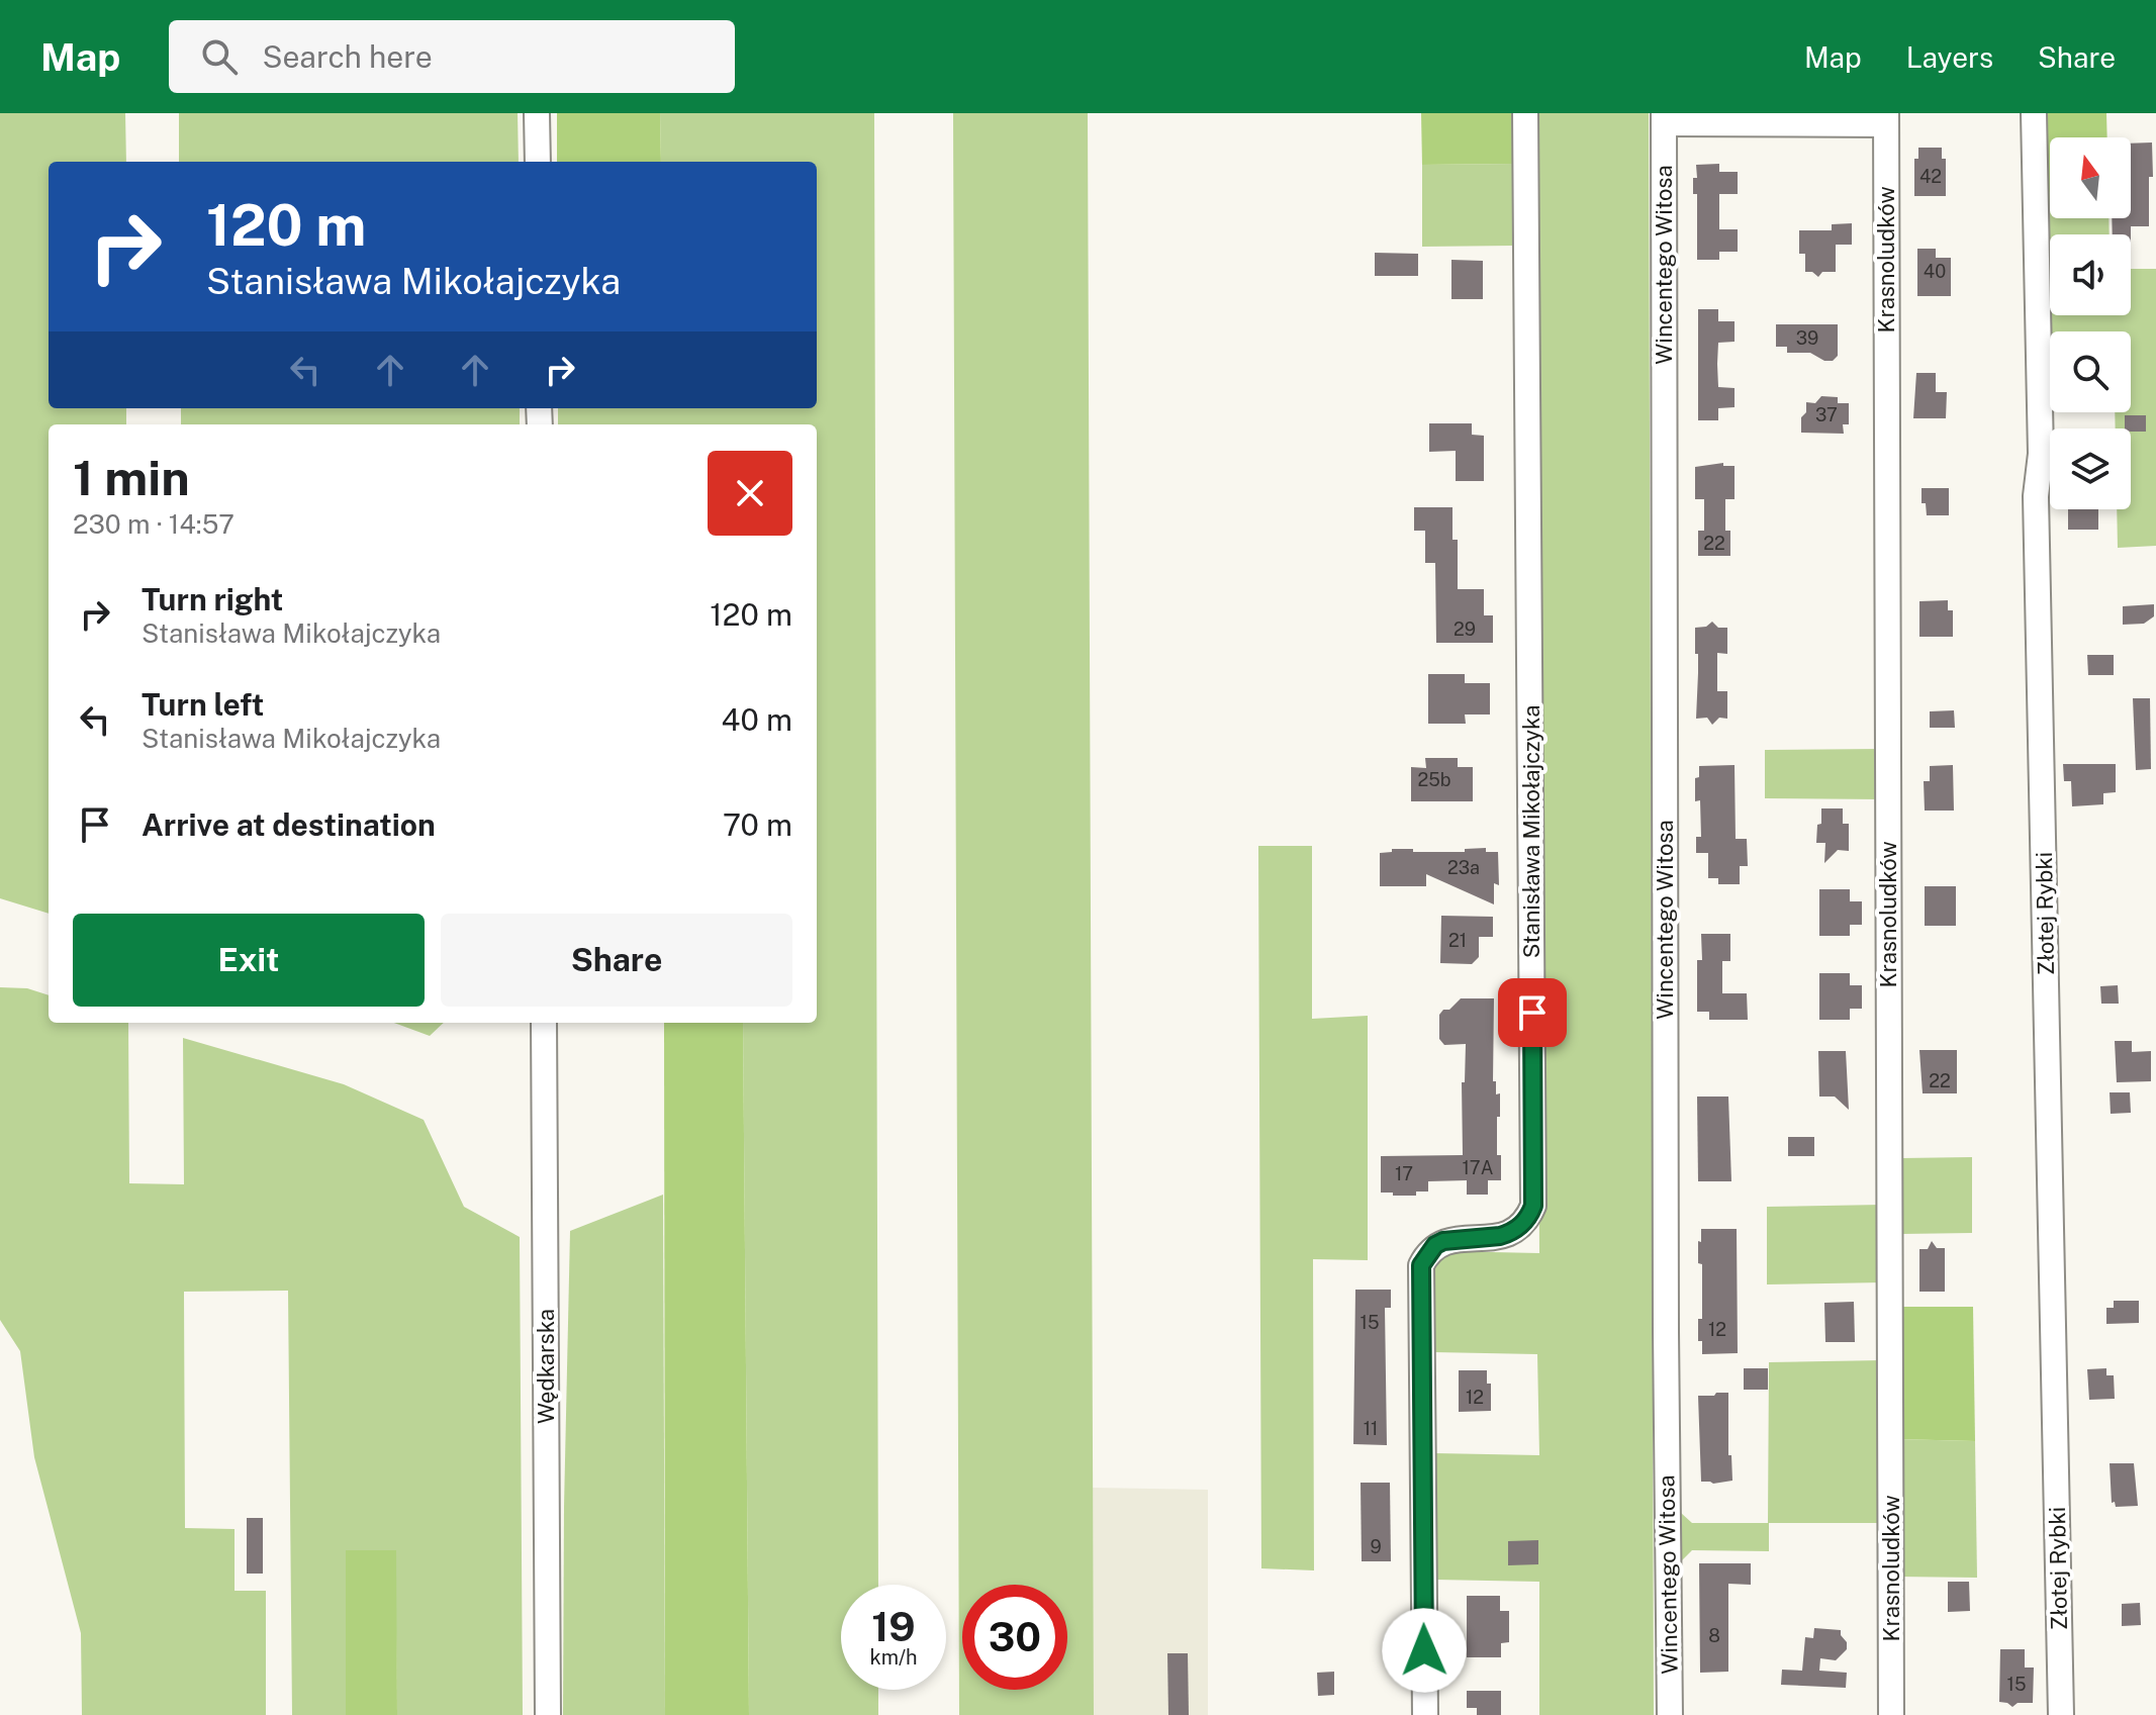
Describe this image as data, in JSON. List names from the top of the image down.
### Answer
{
  "streets": {
    "street": [
      "Krasnoludków",
      "Wincentego Witosa",
      "Stanisława Mikołajczyka",
      "Złotej Rybki",
      "Wędkarska"
    ]
  },
  "crossings": [
    ["Krasnoludków", "Wincentego Witosa"]
  ],
  "house_numbers": [
    "42",
    "40",
    "39",
    "37",
    "22",
    "29",
    "25b",
    "23a",
    "21",
    "22",
    "17A",
    "17",
    "15",
    "12",
    "12",
    "11",
    "9",
    "8",
    "15"
  ],
  "north": "top",
  "page": {
    "header": "Map",
    "search": "Search here",
    "nav": ["Map", "Layers", "Share"],
    "turn": ["120 m", "Stanisława Mikołajczyka"],
    "heading": ["1 min", "230 m · 14:57"],
    "list": [
      {
        "name": "Turn right",
        "note": "Stanisława Mikołajczyka",
        "value": "120 m"
      },
      {
        "name": "Turn left",
        "note": "Stanisława Mikołajczyka",
        "value": "40 m"
      },
      {
        "name": "Arrive at destination",
        "value": "70 m"
      }
    ],
    "buttons": ["Exit", "Share"],
    "speed": "19 km/h",
    "limit": "30"
  }
}
